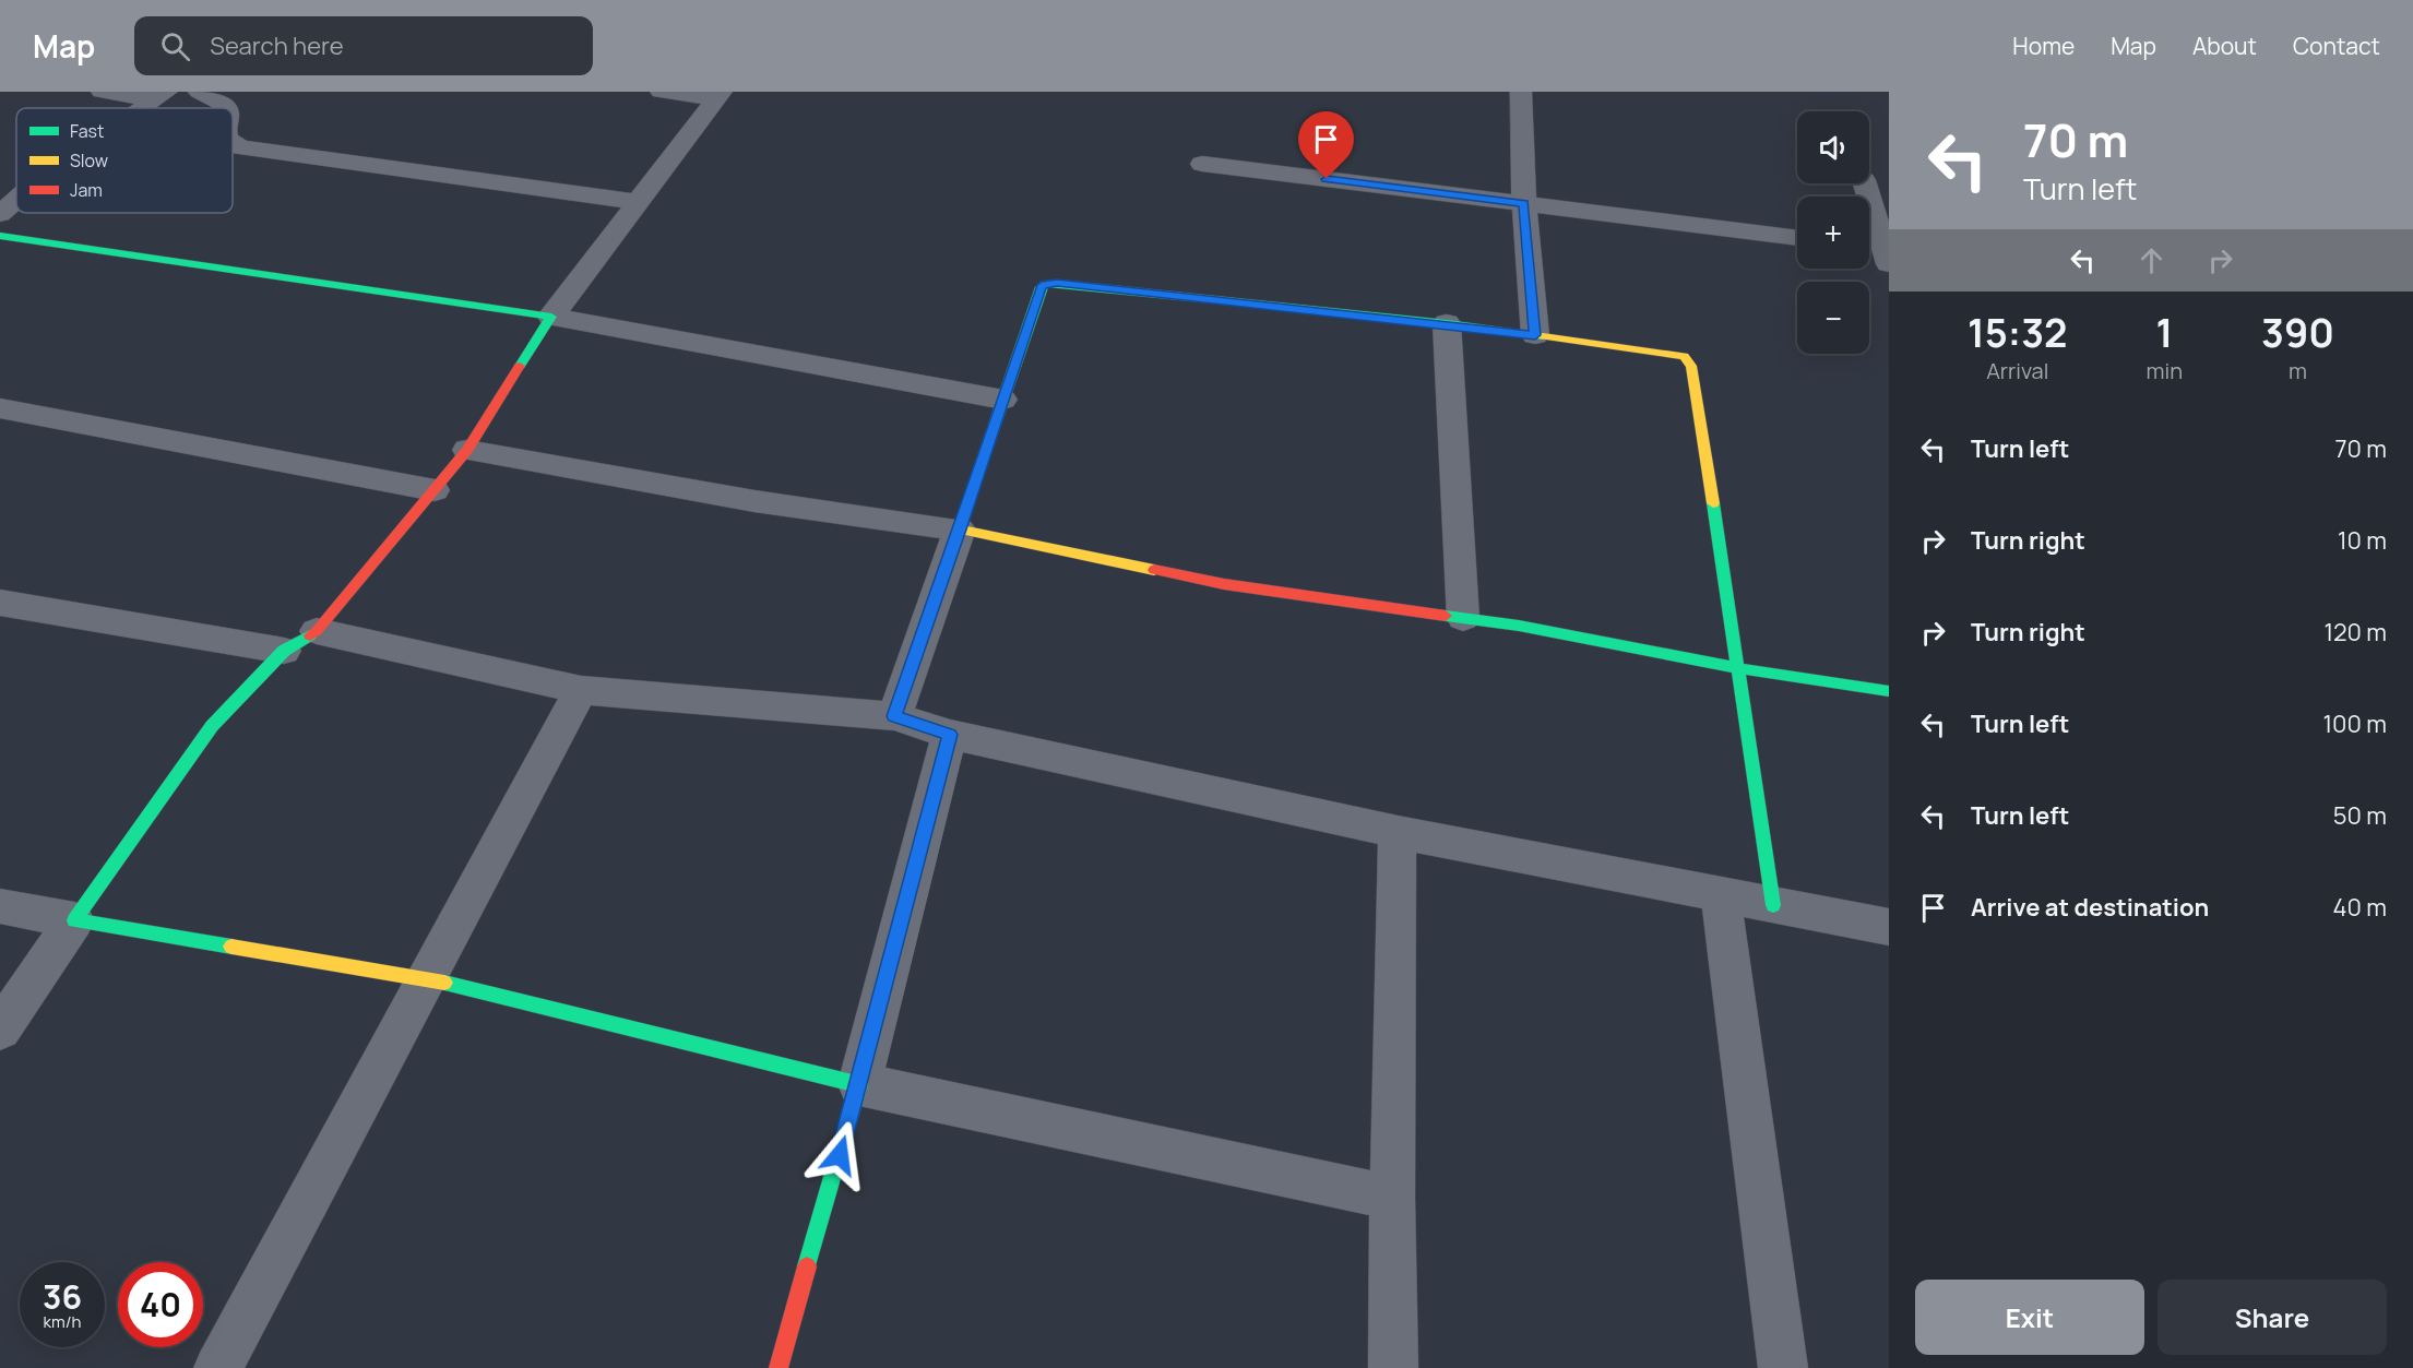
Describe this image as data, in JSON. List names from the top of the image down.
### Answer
{
  "legend": ["Fast", "Slow", "Jam"],
  "page": {
    "header": "Map",
    "search": "Search here",
    "nav": [
      "Home",
      "Map",
      "About",
      "Contact"
    ],
    "turn": ["70 m", "Turn left"],
    "map_buttons": ["+", "−"],
    "eta": [
      "15:32",
      "Arrival",
      "1",
      "min",
      "390",
      "m"
    ],
    "list": [
      {
        "name": "Turn left",
        "value": "70 m"
      },
      {
        "name": "Turn right",
        "value": "10 m"
      },
      {
        "name": "Turn right",
        "value": "120 m"
      },
      {
        "name": "Turn left",
        "value": "100 m"
      },
      {
        "name": "Turn left",
        "value": "50 m"
      },
      {
        "name": "Arrive at destination",
        "value": "40 m"
      }
    ],
    "speed": "36 km/h",
    "limit": "40",
    "buttons": ["Exit", "Share"]
  }
}
